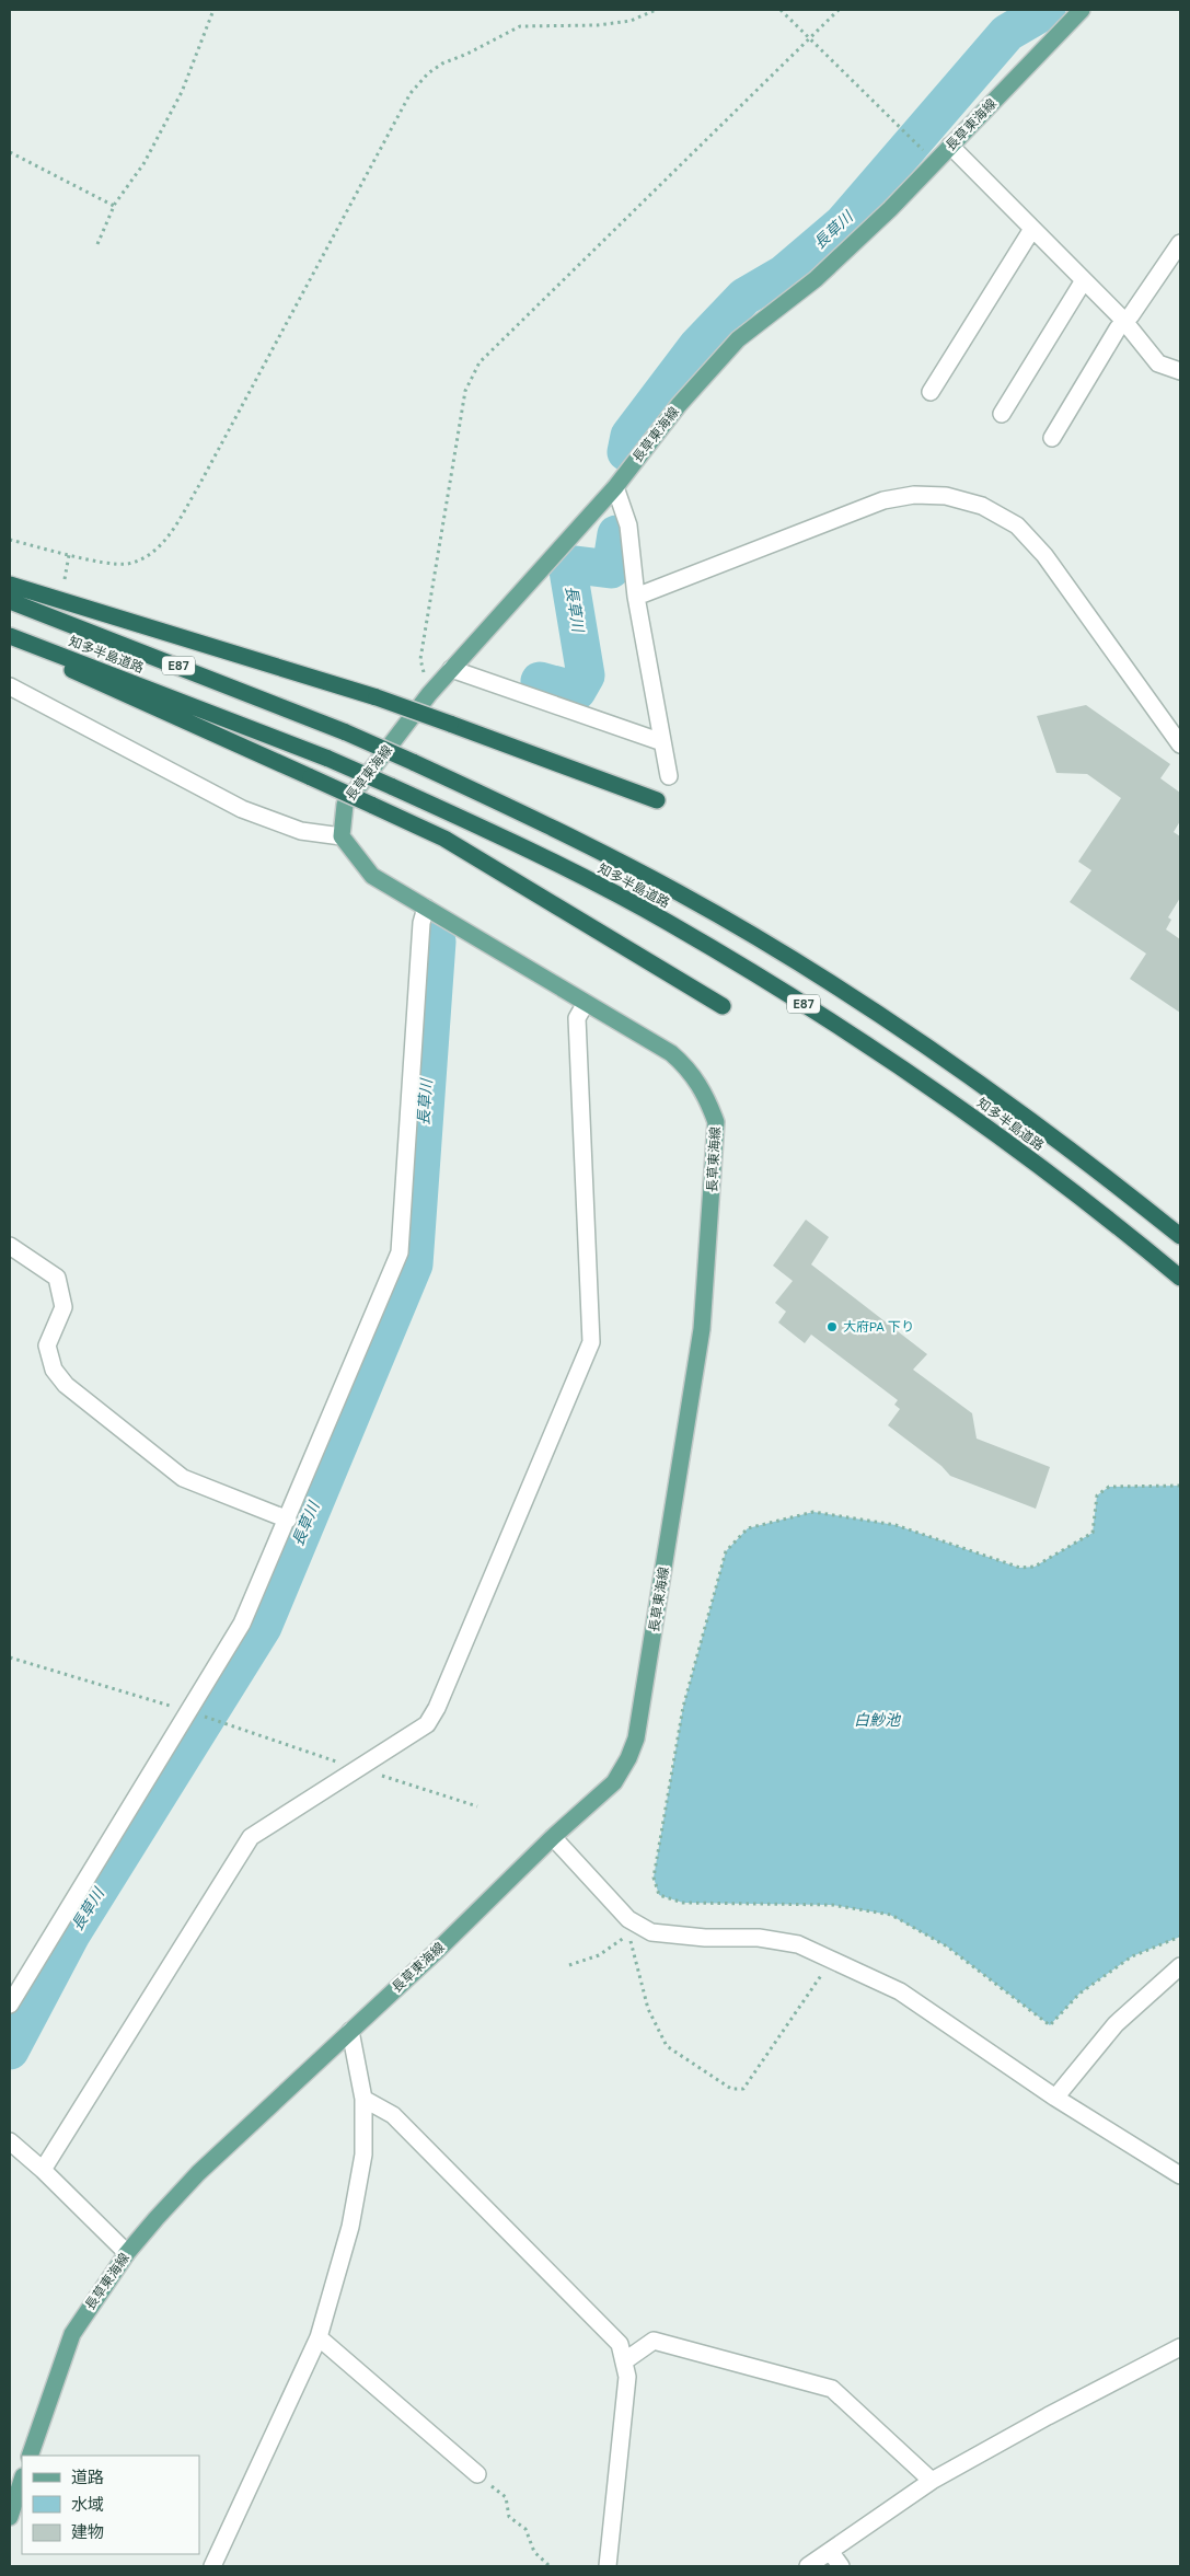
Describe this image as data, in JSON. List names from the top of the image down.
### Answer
{
  "streets": {
    "highway": ["知多半島道路", "E87"],
    "main road": ["長草東海線"]
  },
  "water": ["長草川", "白魦池"],
  "places": ["大府PA 下り"],
  "legend": ["道路", "水域", "建物"]
}
